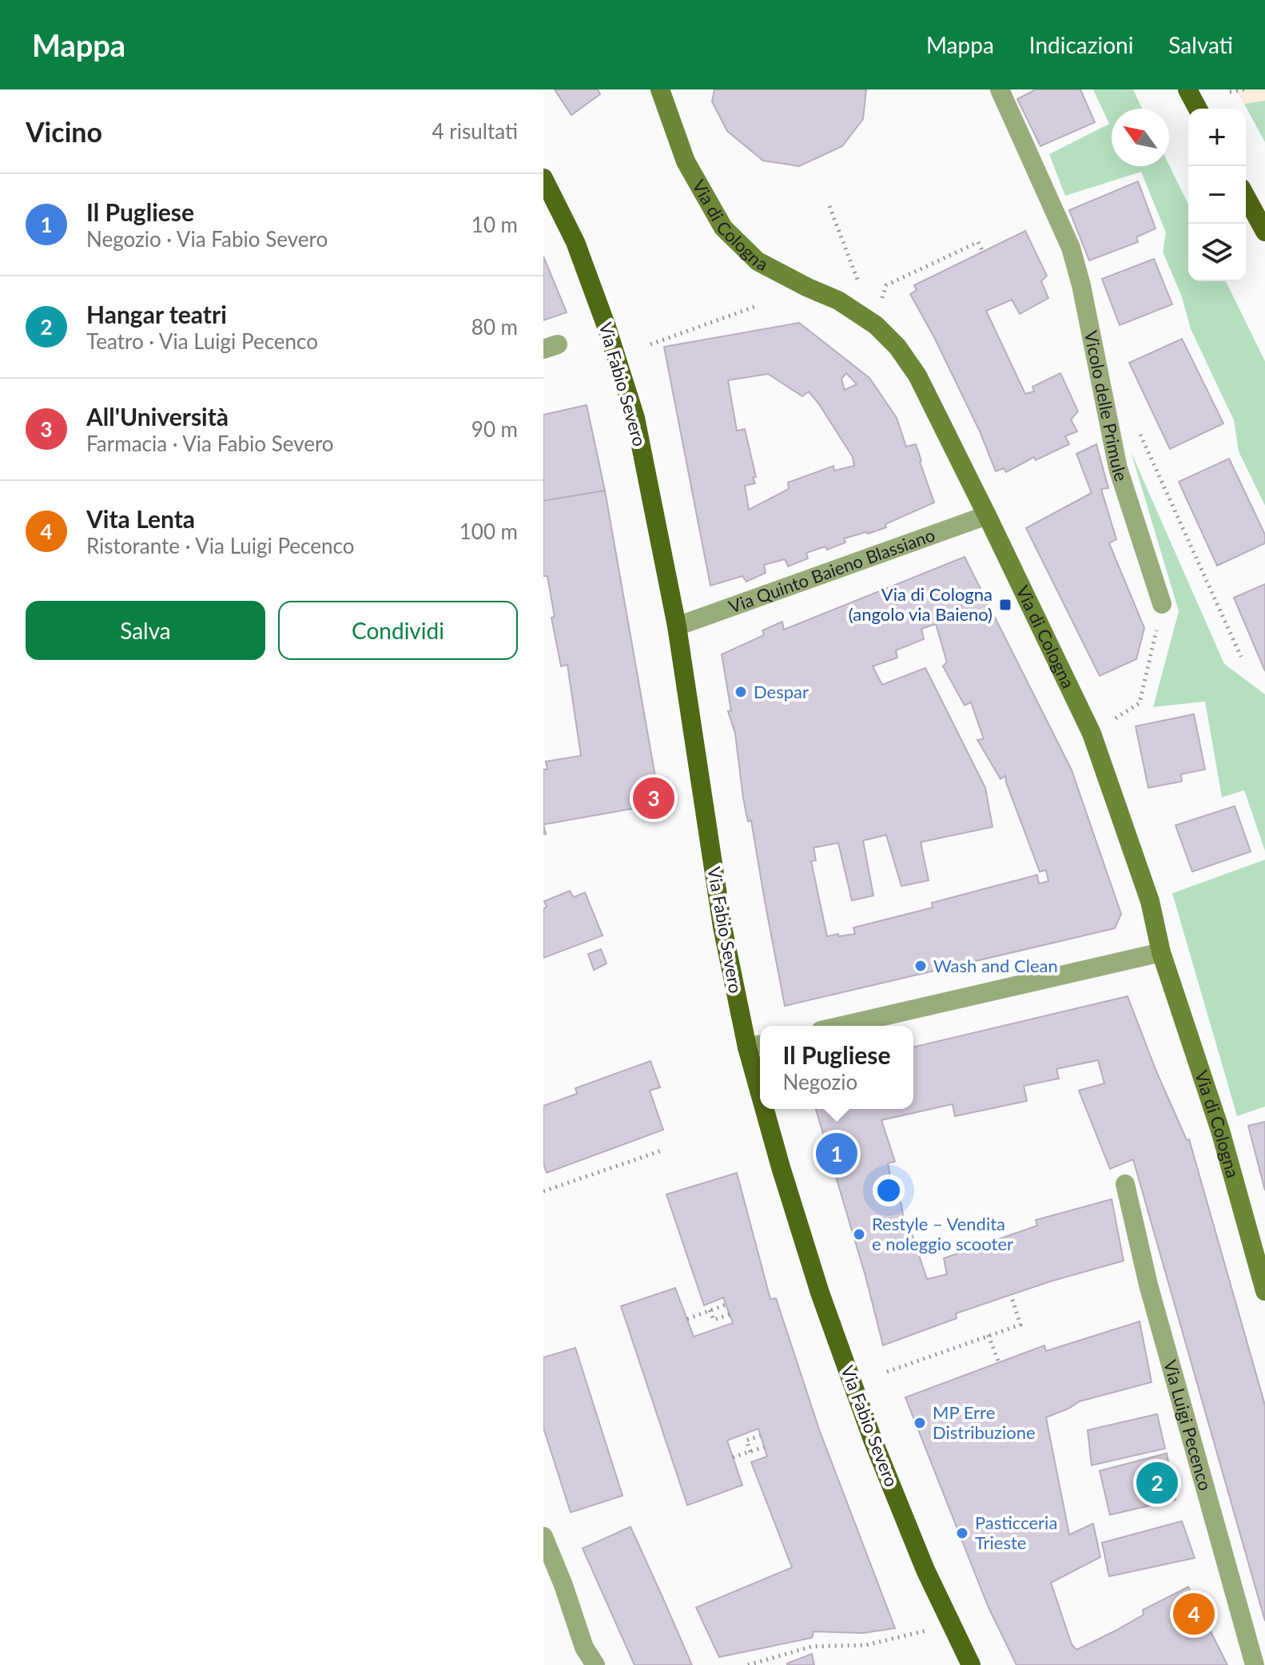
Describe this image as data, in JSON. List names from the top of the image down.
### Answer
{
  "streets": {
    "main road": ["Via di Cologna", "Via Fabio Severo"],
    "street": ["Vicolo delle Primule", "Via Quinto Baieno Blassiano", "Via Luigi Pecenco"]
  },
  "crossings": [
    ["Via di Cologna", "Via Quinto Baieno Blassiano"],
    ["Via Fabio Severo", "Via Quinto Baieno Blassiano"]
  ],
  "places": {
    "transit": ["Via di Cologna (angolo via Baieno)"],
    "other": [
      "Despar",
      "Wash and Clean",
      "Restyle – Vendita e noleggio scooter",
      "MP Erre Distribuzione",
      "Pasticceria Trieste"
    ]
  },
  "north": "top left",
  "page": {
    "header": "Mappa",
    "nav": ["Mappa", "Indicazioni", "Salvati"],
    "heading": ["Vicino", "4 risultati"],
    "map_buttons": ["+", "−"],
    "list": [
      {
        "mark": "1",
        "name": "Il Pugliese",
        "note": "Negozio · Via Fabio Severo",
        "value": "10 m"
      },
      {
        "mark": "2",
        "name": "Hangar teatri",
        "note": "Teatro · Via Luigi Pecenco",
        "value": "80 m"
      },
      {
        "mark": "3",
        "name": "All'Università",
        "note": "Farmacia · Via Fabio Severo",
        "value": "90 m"
      },
      {
        "mark": "4",
        "name": "Vita Lenta",
        "note": "Ristorante · Via Luigi Pecenco",
        "value": "100 m"
      }
    ],
    "buttons": ["Salva", "Condividi"],
    "pins": [
      "3",
      "1",
      "2",
      "4"
    ],
    "popup": ["Il Pugliese", "Negozio"]
  }
}
